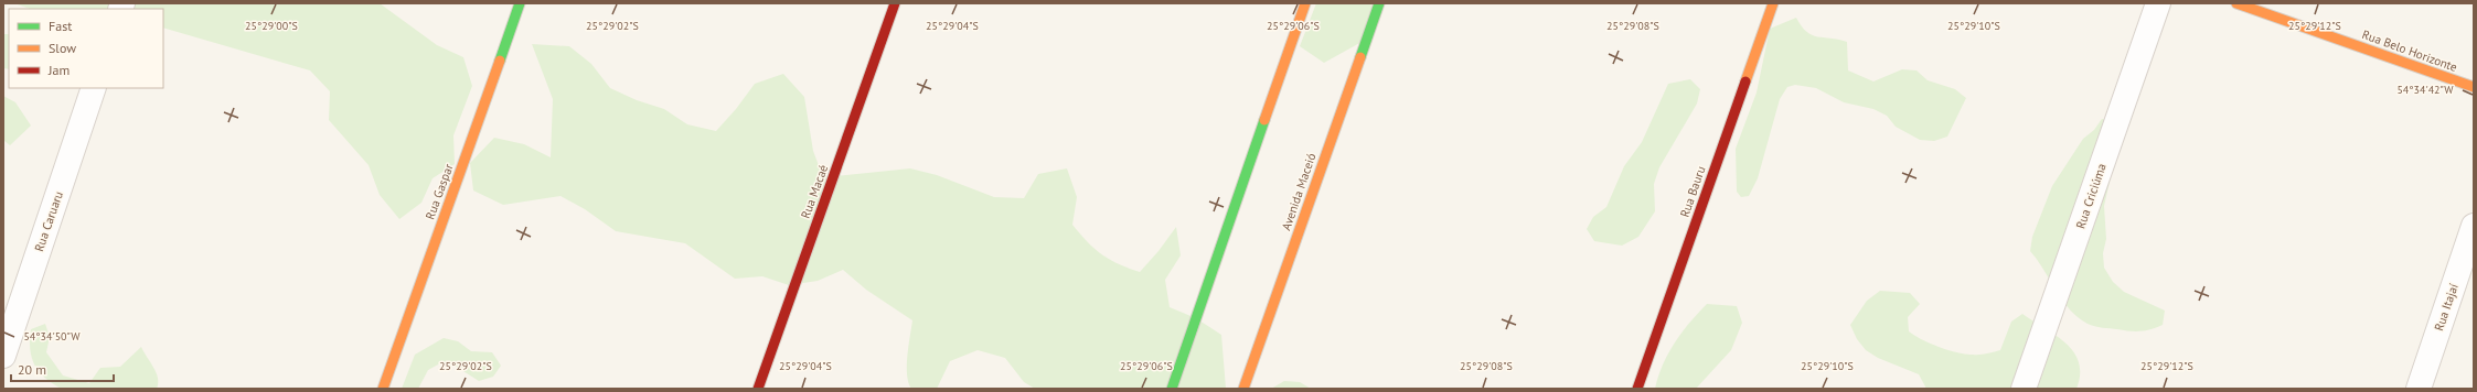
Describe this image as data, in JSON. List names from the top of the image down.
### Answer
{
  "streets": {
    "street": [
      "Rua Belo Horizonte",
      "Rua Gaspar",
      "Rua Macaé",
      "Avenida Maceió",
      "Rua Bauru",
      "Rua Criciúma",
      "Rua Caruaru",
      "Rua Itajaí"
    ]
  },
  "legend": ["Fast", "Slow", "Jam"],
  "scale_bar": "20 m",
  "coordinates": [
    "25°29'00\"S",
    "25°29'02\"S",
    "25°29'04\"S",
    "25°29'06\"S",
    "25°29'08\"S",
    "25°29'10\"S",
    "25°29'12\"S",
    "54°34'42\"W",
    "54°34'50\"W"
  ]
}
